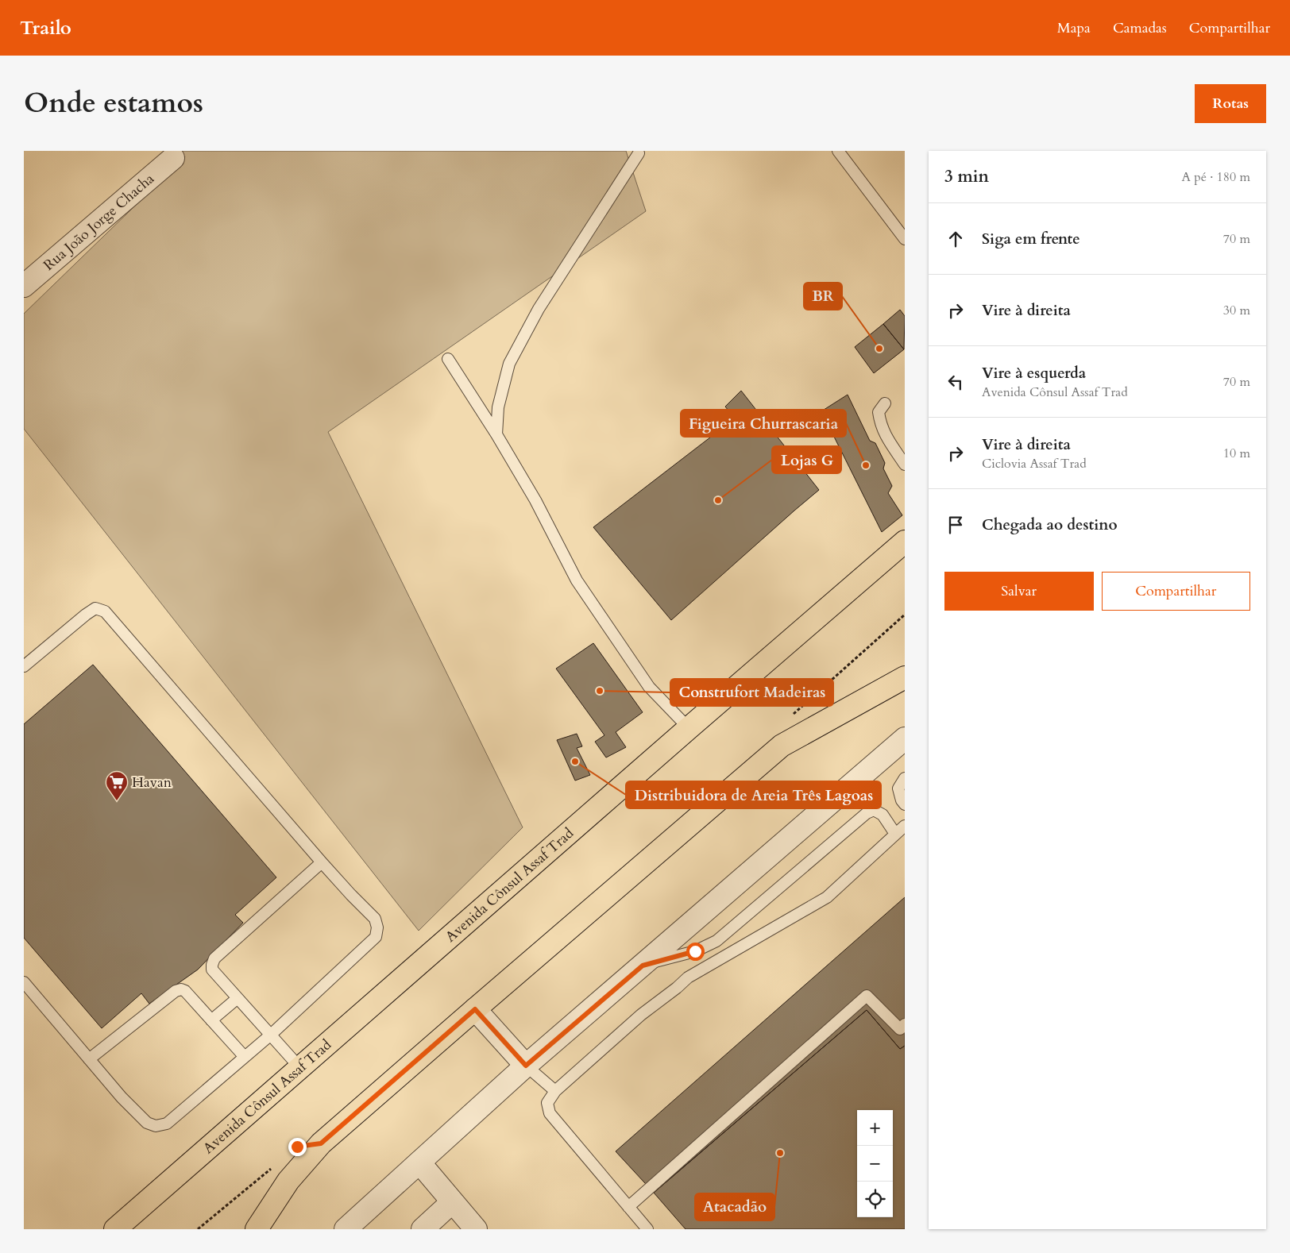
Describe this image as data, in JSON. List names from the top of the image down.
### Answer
{
  "streets": {
    "main road": ["Avenida Cônsul Assaf Trad"],
    "street": ["Rua João Jorge Chacha"]
  },
  "places": {
    "other": [
      "BR",
      "Figueira Churrascaria",
      "Lojas G",
      "Construfort Madeiras",
      "Distribuidora de Areia Três Lagoas",
      "Atacadão"
    ],
    "supermarket": ["Havan"]
  },
  "page": {
    "header": "Trailo",
    "nav": ["Mapa", "Camadas", "Compartilhar"],
    "title": "Onde estamos",
    "buttons": [
      "Rotas",
      ["Salvar", "Compartilhar"]
    ],
    "heading": ["3 min", "A pé · 180 m"],
    "list": [
      ["Siga em frente", "70 m"],
      ["Vire à direita", "30 m"],
      ["Vire à esquerda", "Avenida Cônsul Assaf Trad", "70 m"],
      ["Vire à direita", "Ciclovia Assaf Trad", "10 m"],
      "Chegada ao destino"
    ],
    "map_buttons": ["+", "−"]
  }
}
